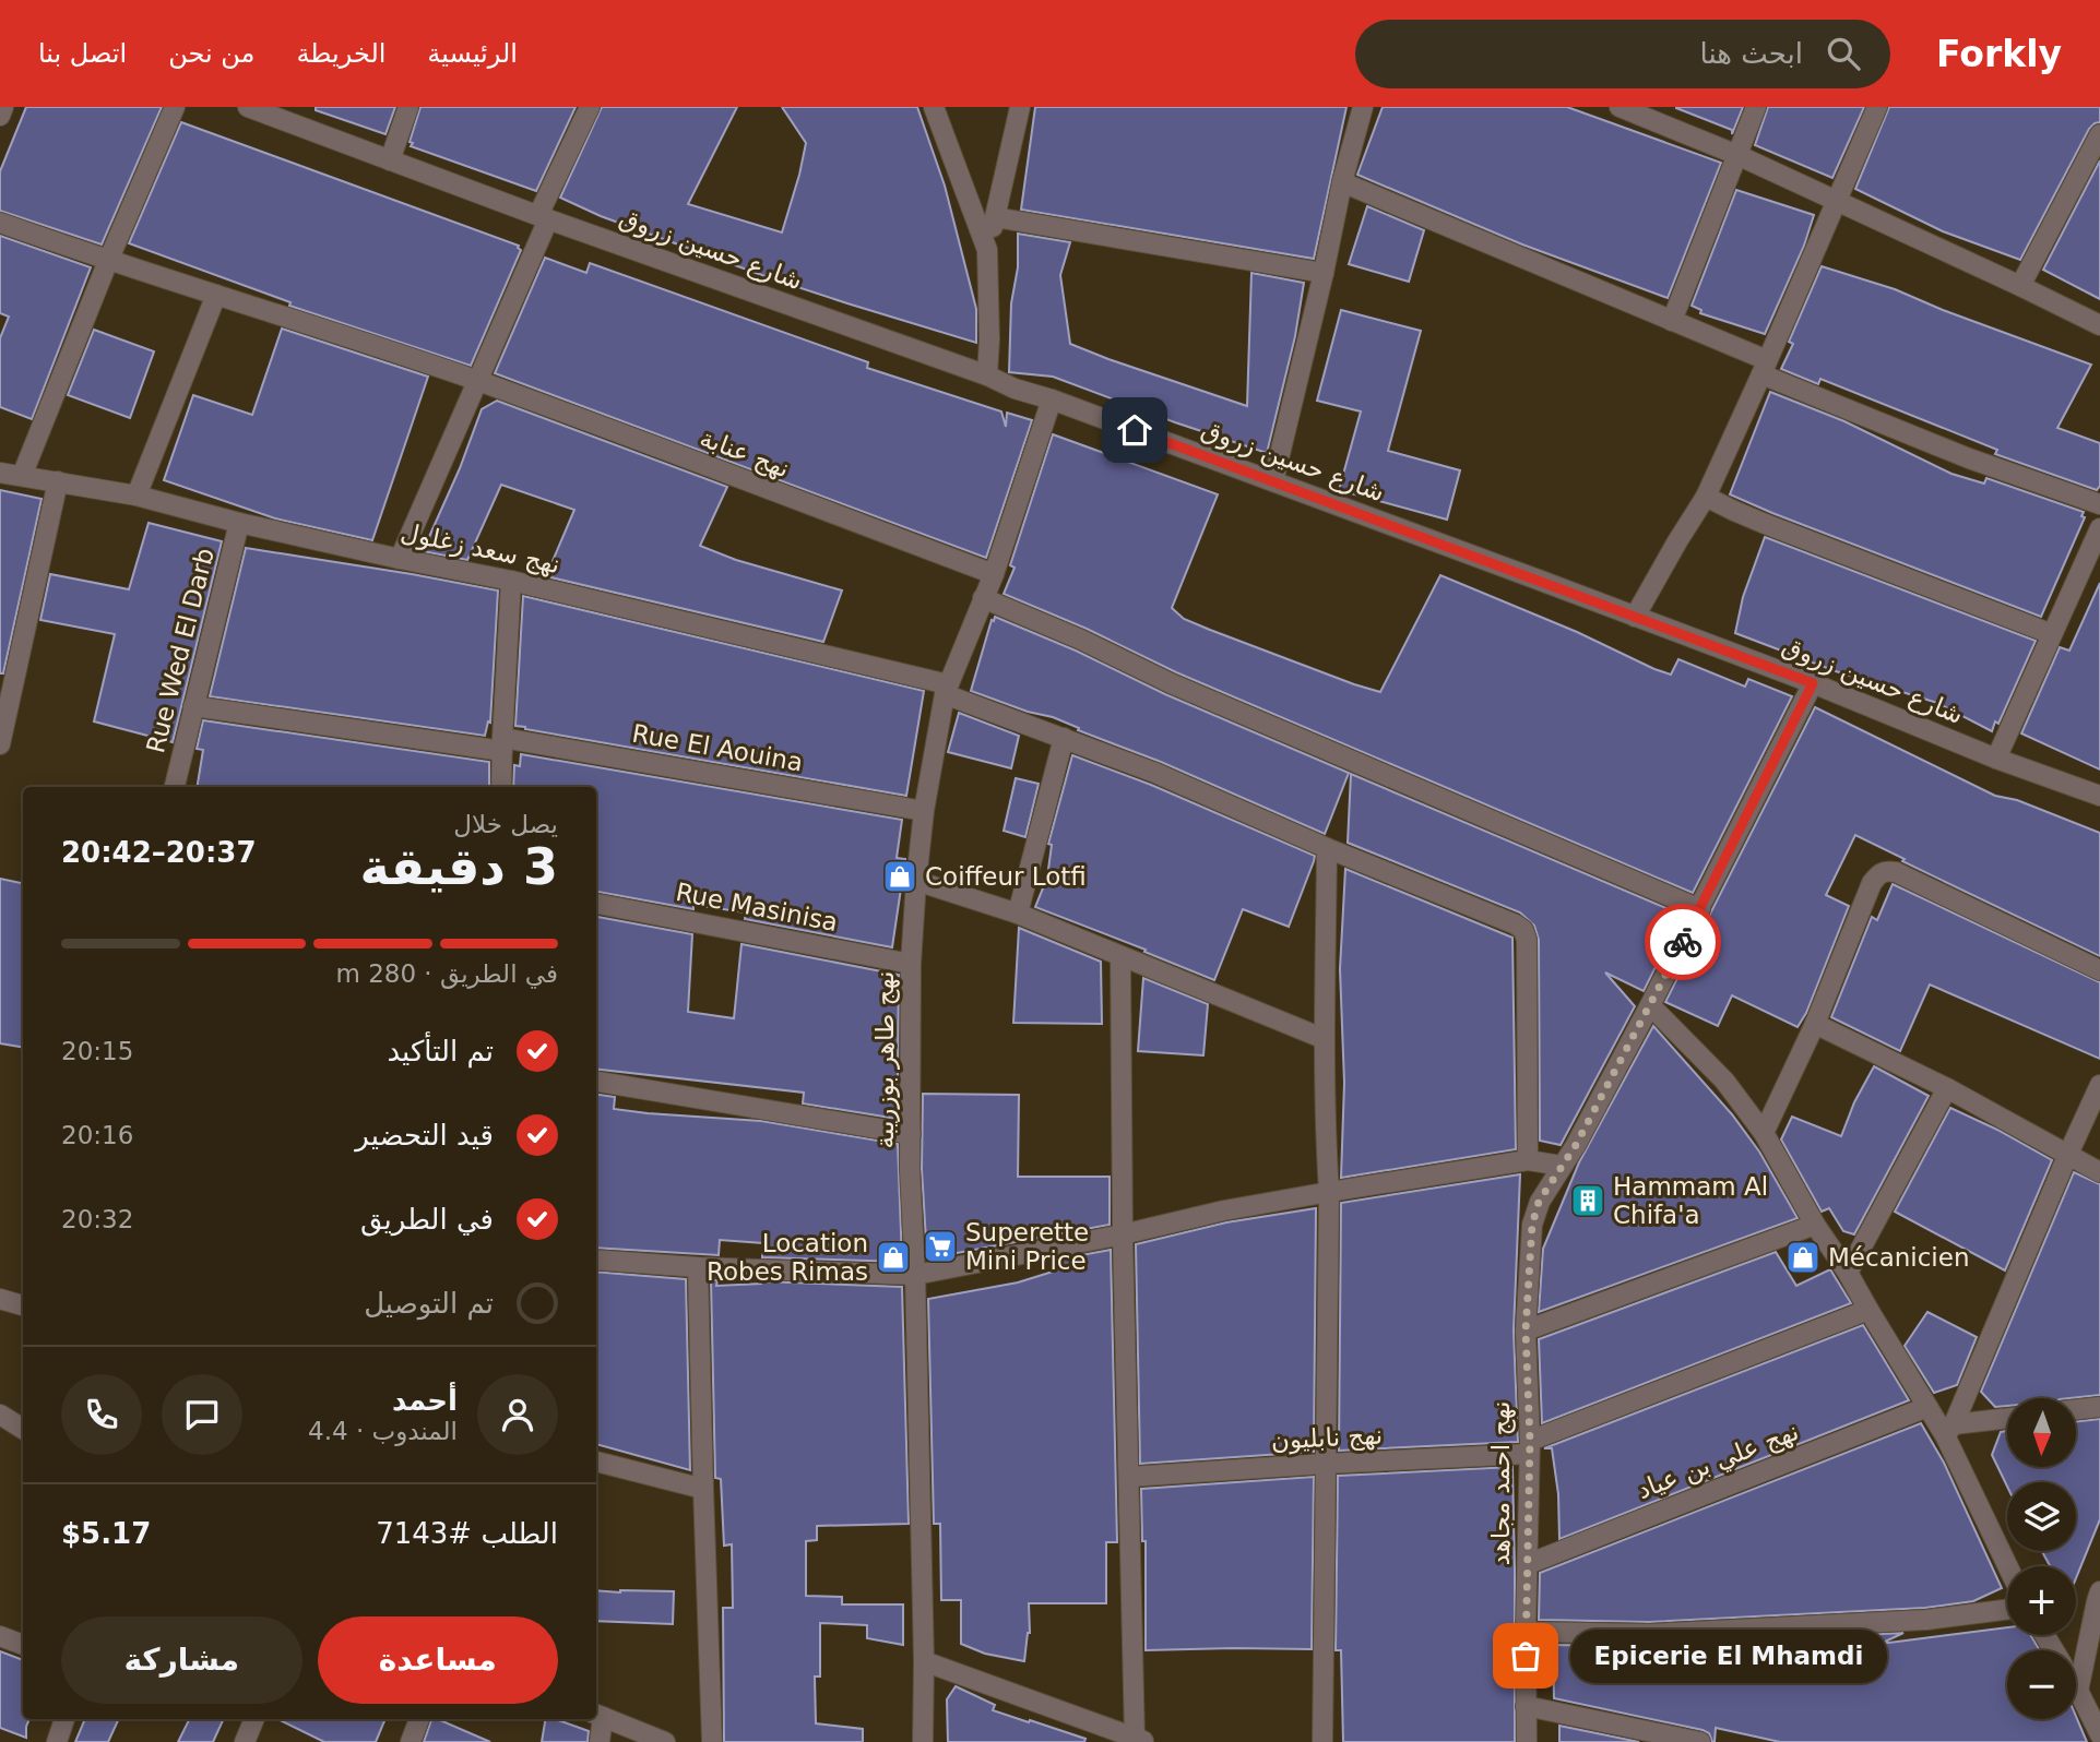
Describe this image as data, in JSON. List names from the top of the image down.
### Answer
{
  "streets": {
    "street": [
      "شارع حسين زروق",
      "نهج عنابة",
      "نهج سعد زغلول",
      "Rue Wed El Darb",
      "Rue El Aouina",
      "Rue Masinisa",
      "نهج طاهر بوزريبة",
      "نهج نابليون",
      "نهج علي بن عياد",
      "نهج احمد مجاهد"
    ]
  },
  "crossings": [
    ["شارع حسين زروق", "نهج طاهر بوزريبة"],
    ["شارع حسين زروق", "نهج احمد مجاهد"],
    ["نهج عنابة", "نهج طاهر بوزريبة"],
    ["نهج سعد زغلول", "Rue Wed El Darb"],
    ["نهج سعد زغلول", "نهج طاهر بوزريبة"],
    ["Rue Wed El Darb", "Rue El Aouina"],
    ["Rue El Aouina", "نهج طاهر بوزريبة"],
    ["Rue Masinisa", "نهج طاهر بوزريبة"],
    ["نهج نابليون", "نهج احمد مجاهد"],
    ["نهج علي بن عياد", "نهج احمد مجاهد"]
  ],
  "places": {
    "shop": ["Coiffeur Lotfi", "Location Robes Rimas", "Mécanicien"],
    "building": ["Hammam Al Chifa'a"],
    "supermarket": ["Superette Mini Price"],
    "other": ["Epicerie El Mhamdi"]
  },
  "north": "bottom",
  "page": {
    "header": "Forkly",
    "search": "ابحث هنا",
    "nav": [
      "الرئيسية",
      "الخريطة",
      "من نحن",
      "اتصل بنا"
    ],
    "heading": ["3 دقيقة", "يصل خلال", "20:37–20:42"],
    "panel": [
      "أحمد",
      "المندوب · 4.4",
      "الطلب #7143",
      "$5.17"
    ],
    "bar": "في الطريق · 280 m",
    "list": [
      ["تم التأكيد", "20:15"],
      ["قيد التحضير", "20:16"],
      ["في الطريق", "20:32"],
      "تم التوصيل"
    ],
    "map_buttons": ["+", "−"],
    "buttons": ["مساعدة", "مشاركة"],
    "bubble": "Epicerie El Mhamdi"
  }
}
